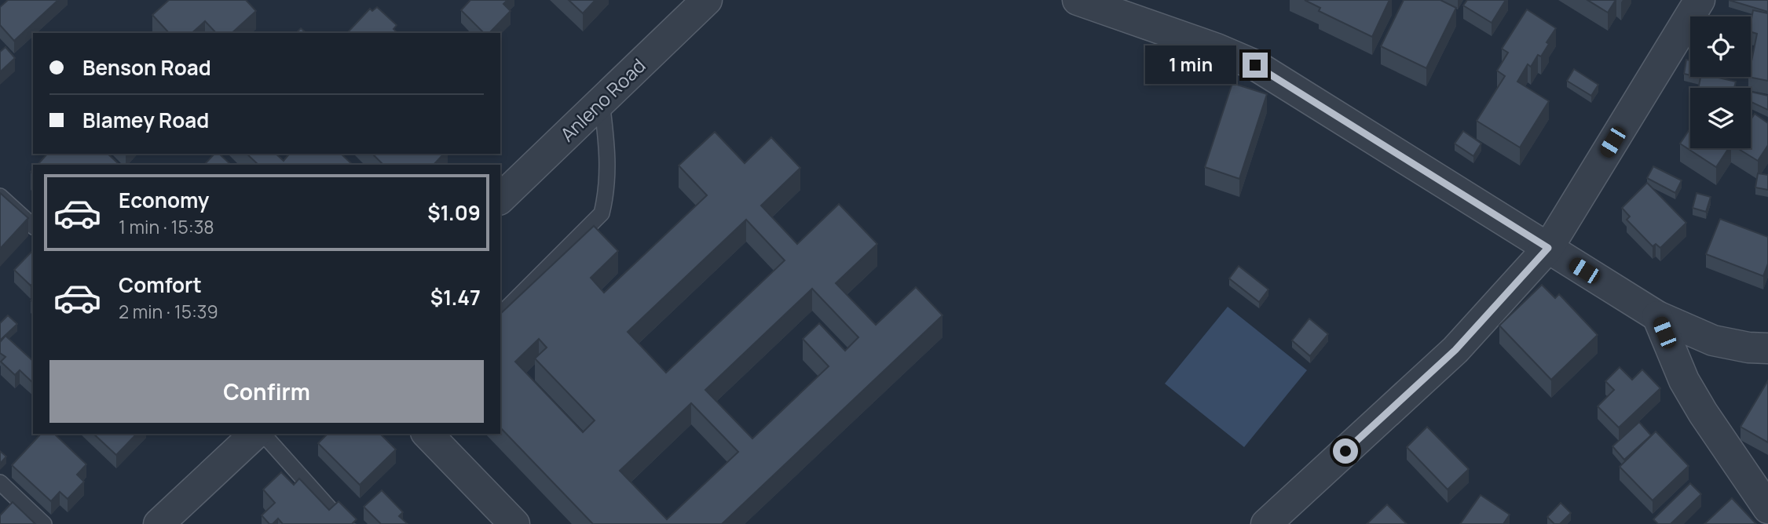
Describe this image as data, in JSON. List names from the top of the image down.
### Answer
{
  "streets": {
    "street": ["Anleno Road"]
  },
  "page": {
    "banner": ["Benson Road", "Blamey Road"],
    "bubble": "1 min",
    "list": [
      {
        "name": "Economy",
        "note": "1 min · 15:38",
        "value": "$1.09"
      },
      {
        "name": "Comfort",
        "note": "2 min · 15:39",
        "value": "$1.47"
      }
    ],
    "buttons": "Confirm"
  }
}
